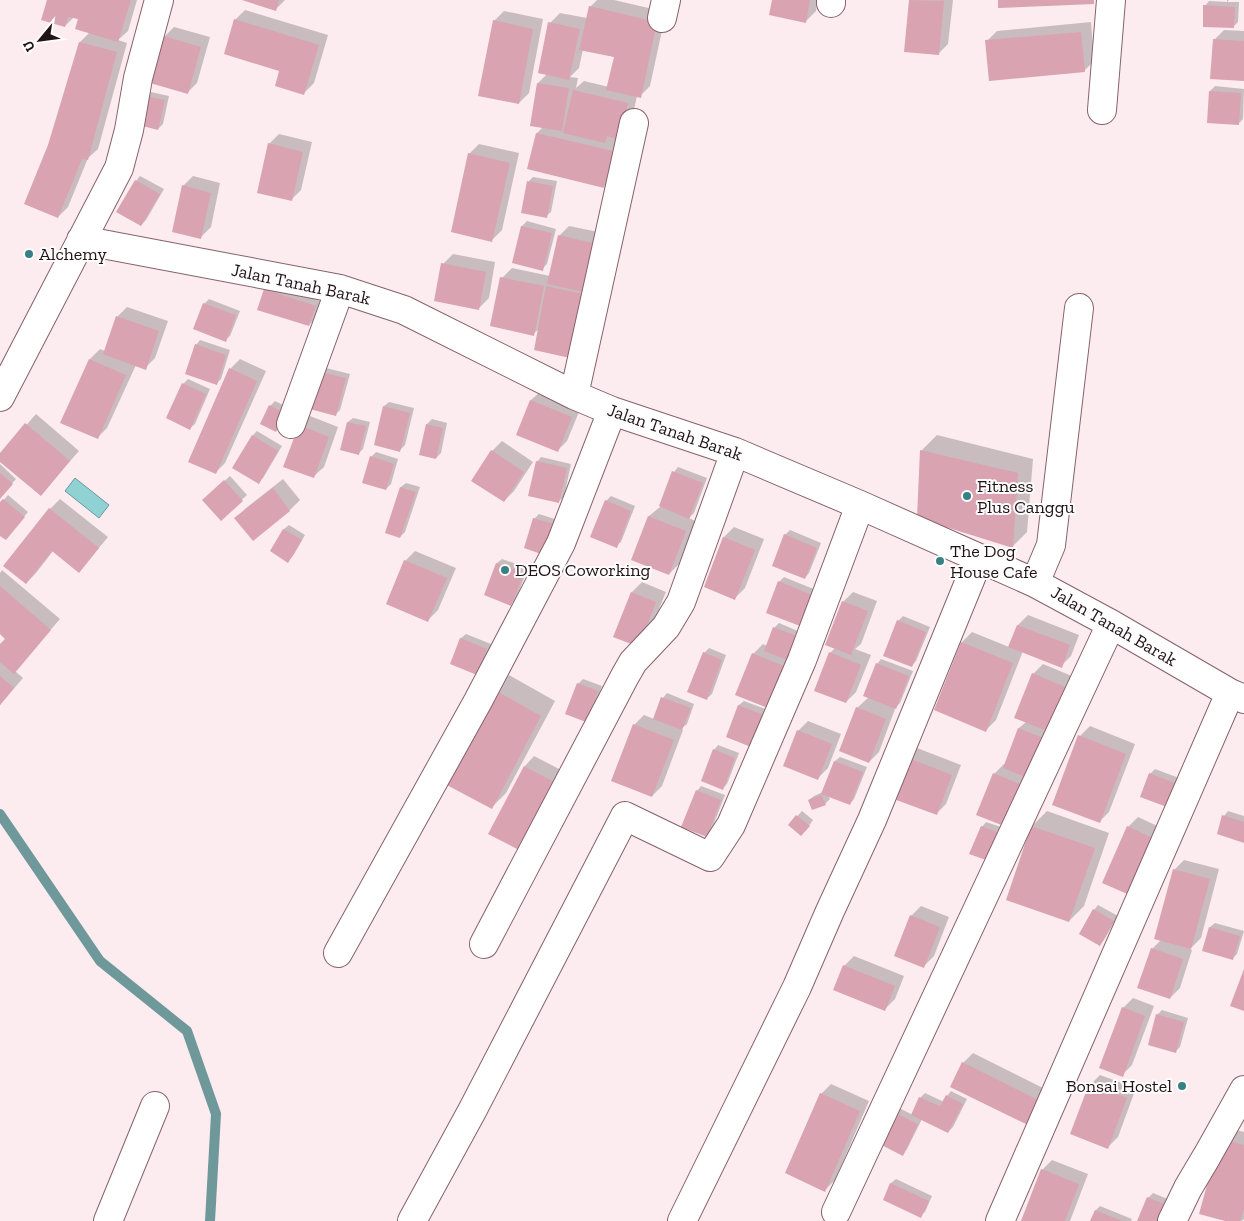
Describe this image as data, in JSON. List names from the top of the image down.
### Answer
{
  "streets": {
    "street": ["Jalan Tanah Barak"]
  },
  "places": [
    "Alchemy",
    "Fitness Plus Canggu",
    "The Dog House Cafe",
    "DEOS Coworking",
    "Bonsai Hostel"
  ],
  "north": "bottom left"
}
